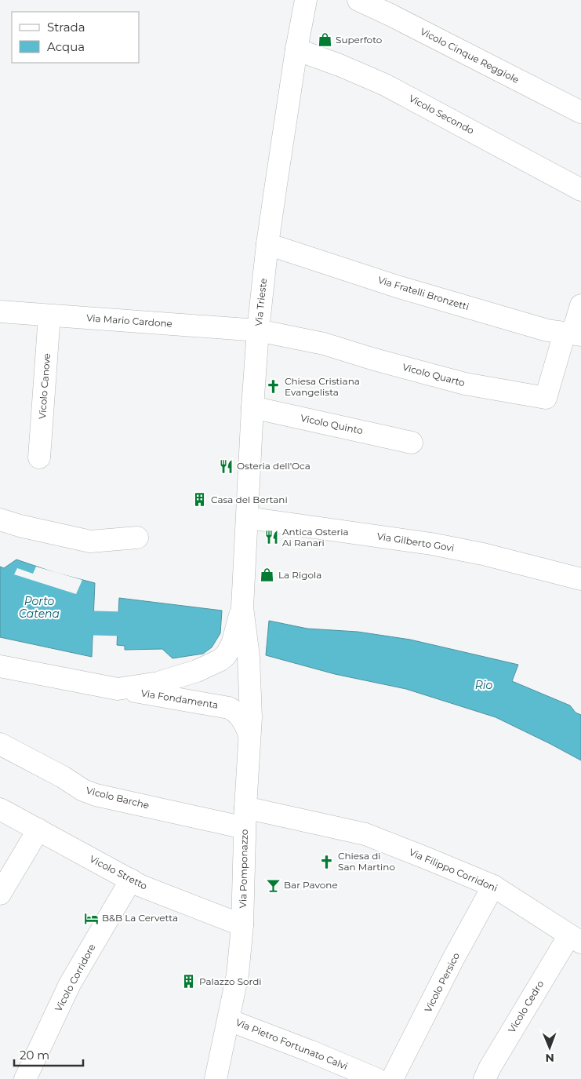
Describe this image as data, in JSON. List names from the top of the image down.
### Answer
{
  "streets": {
    "street": [
      "Vicolo Cinque Reggiole",
      "Vicolo Secondo",
      "Via Fratelli Bronzetti",
      "Via Trieste",
      "Via Mario Cardone",
      "Vicolo Quarto",
      "Vicolo Canove",
      "Vicolo Quinto",
      "Via Gilberto Govi",
      "Via Fondamenta",
      "Vicolo Barche",
      "Via Pomponazzo",
      "Via Filippo Corridoni",
      "Vicolo Stretto",
      "Vicolo Corridore",
      "Vicolo Persico",
      "Vicolo Cedro",
      "Via Pietro Fortunato Calvi"
    ]
  },
  "crossings": [
    ["Vicolo Secondo", "Via Trieste"],
    ["Via Fratelli Bronzetti", "Via Trieste"],
    ["Via Fratelli Bronzetti", "Vicolo Quarto"],
    ["Via Trieste", "Via Mario Cardone"],
    ["Via Trieste", "Vicolo Quarto"],
    ["Via Trieste", "Vicolo Quinto"],
    ["Via Trieste", "Via Gilberto Govi"],
    ["Via Trieste", "Via Fondamenta"],
    ["Via Trieste", "Via Pomponazzo"],
    ["Via Mario Cardone", "Vicolo Quarto"],
    ["Via Mario Cardone", "Vicolo Canove"],
    ["Via Fondamenta", "Via Pomponazzo"],
    ["Vicolo Barche", "Via Pomponazzo"],
    ["Vicolo Barche", "Via Filippo Corridoni"],
    ["Via Pomponazzo", "Via Filippo Corridoni"],
    ["Via Pomponazzo", "Vicolo Stretto"],
    ["Via Pomponazzo", "Via Pietro Fortunato Calvi"],
    ["Via Filippo Corridoni", "Vicolo Persico"],
    ["Via Filippo Corridoni", "Vicolo Cedro"],
    ["Vicolo Stretto", "Vicolo Corridore"]
  ],
  "water": ["Porto Catena", "Rio"],
  "places": {
    "shop": ["Superfoto", "La Rigola"],
    "church": ["Chiesa Cristiana Evangelista", "Chiesa di San Martino"],
    "restaurant": ["Osteria dell'Oca", "Antica Osteria Ai Ranari"],
    "building": ["Casa del Bertani", "Palazzo Sordi"],
    "bar": ["Bar Pavone"],
    "hotel": ["B&B La Cervetta"]
  },
  "legend": ["Strada", "Acqua"],
  "scale_bar": "20 m",
  "north": "bottom"
}
